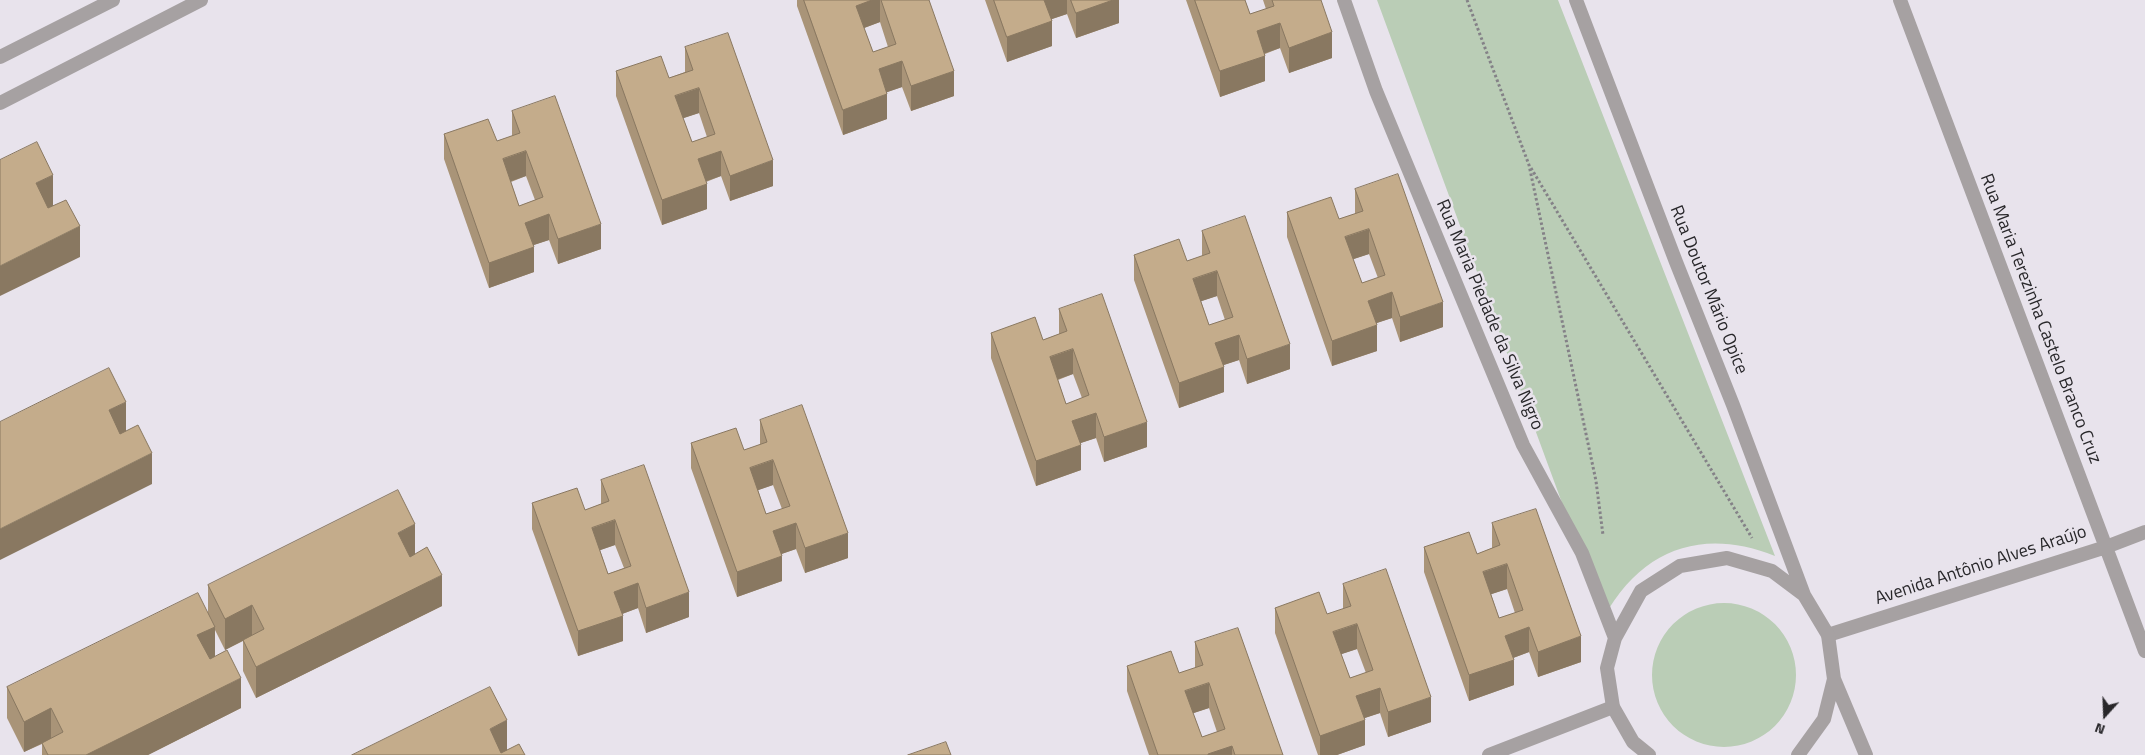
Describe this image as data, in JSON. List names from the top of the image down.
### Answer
{
  "streets": {
    "street": [
      "Rua Doutor Mário Opice",
      "Rua Maria Piedade da Silva Nigro",
      "Rua Maria Terezinha Castelo Branco Cruz",
      "Avenida Antônio Alves Araújo"
    ]
  },
  "crossings": [
    ["Rua Maria Terezinha Castelo Branco Cruz", "Avenida Antônio Alves Araújo"]
  ],
  "north": "bottom"
}
